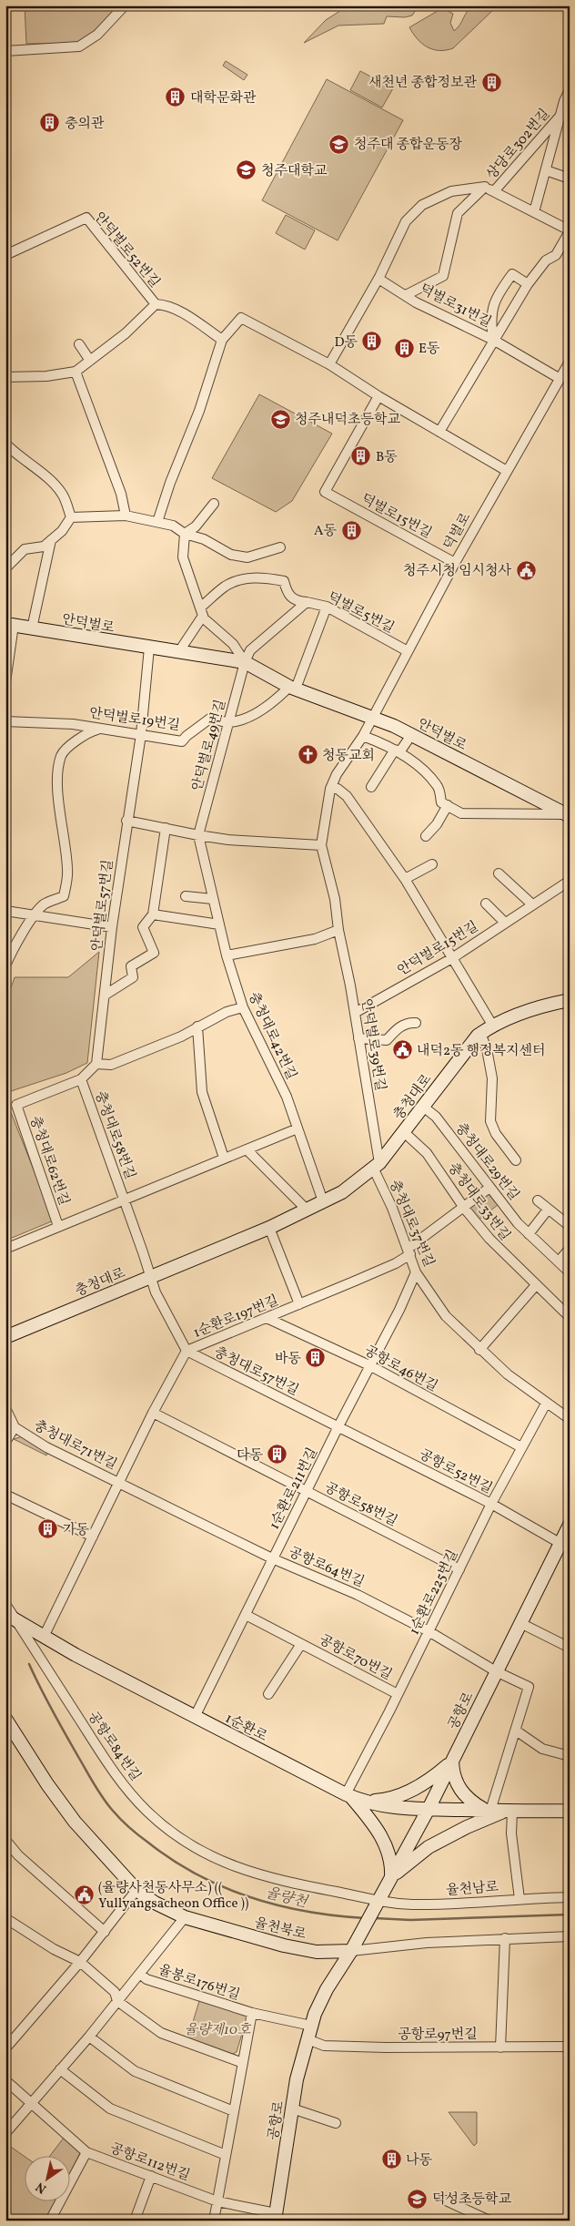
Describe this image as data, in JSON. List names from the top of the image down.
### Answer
{
  "streets": {
    "street": [
      "상당로302번길",
      "안덕벌로52번길",
      "덕벌로31번길",
      "덕벌로15번길",
      "덕벌로",
      "덕벌로5번길",
      "안덕벌로",
      "안덕벌로19번길",
      "안덕벌로49번길",
      "안덕벌로57번길",
      "안덕벌로15번길",
      "충청대로42번길",
      "안덕벌로39번길",
      "충청대로",
      "충청대로58번길",
      "충청대로62번길",
      "충청대로29번길",
      "충청대로33번길",
      "충청대로37번길",
      "1순환로197번길",
      "공항로46번길",
      "충청대로57번길",
      "충청대로71번길",
      "공항로52번길",
      "1순환로211번길",
      "공항로58번길",
      "공항로64번길",
      "1순환로225번길",
      "공항로70번길",
      "공항로",
      "1순환로",
      "공항로84번길",
      "율천남로",
      "율천북로",
      "율봉로176번길",
      "공항로97번길",
      "공항로112번길"
    ]
  },
  "crossings": [
    ["덕벌로31번길", "덕벌로"],
    ["덕벌로15번길", "덕벌로"],
    ["덕벌로", "덕벌로5번길"],
    ["덕벌로", "안덕벌로"],
    ["덕벌로", "안덕벌로39번길"],
    ["덕벌로5번길", "안덕벌로"],
    ["덕벌로5번길", "안덕벌로49번길"],
    ["안덕벌로", "안덕벌로19번길"],
    ["안덕벌로", "안덕벌로49번길"],
    ["안덕벌로", "안덕벌로57번길"],
    ["안덕벌로", "안덕벌로39번길"],
    ["안덕벌로19번길", "안덕벌로49번길"],
    ["안덕벌로19번길", "안덕벌로57번길"],
    ["안덕벌로49번길", "충청대로42번길"],
    ["안덕벌로57번길", "충청대로62번길"],
    ["안덕벌로15번길", "안덕벌로39번길"],
    ["충청대로42번길", "충청대로"],
    ["안덕벌로39번길", "충청대로"],
    ["안덕벌로39번길", "충청대로37번길"],
    ["충청대로", "충청대로58번길"],
    ["충청대로", "충청대로29번길"],
    ["충청대로", "충청대로33번길"],
    ["충청대로", "충청대로37번길"],
    ["충청대로58번길", "충청대로62번길"],
    ["충청대로29번길", "1순환로197번길"],
    ["충청대로33번길", "1순환로197번길"],
    ["충청대로37번길", "1순환로197번길"],
    ["충청대로37번길", "1순환로211번길"],
    ["충청대로37번길", "1순환로225번길"],
    ["1순환로197번길", "공항로46번길"],
    ["1순환로197번길", "충청대로57번길"],
    ["1순환로197번길", "충청대로71번길"],
    ["1순환로197번길", "공항로58번길"],
    ["1순환로197번길", "공항로64번길"],
    ["1순환로197번길", "1순환로"],
    ["공항로46번길", "1순환로211번길"],
    ["공항로46번길", "1순환로225번길"],
    ["충청대로57번길", "공항로52번길"],
    ["충청대로57번길", "1순환로211번길"],
    ["충청대로71번길", "공항로64번길"],
    ["공항로52번길", "1순환로211번길"],
    ["공항로52번길", "1순환로225번길"],
    ["공항로52번길", "공항로"],
    ["1순환로211번길", "공항로58번길"],
    ["1순환로211번길", "공항로64번길"],
    ["1순환로211번길", "공항로70번길"],
    ["1순환로211번길", "1순환로"],
    ["공항로58번길", "1순환로225번길"],
    ["공항로64번길", "1순환로225번길"],
    ["공항로64번길", "공항로"],
    ["1순환로225번길", "공항로70번길"],
    ["1순환로225번길", "1순환로"],
    ["공항로", "1순환로"],
    ["공항로", "공항로84번길"],
    ["공항로", "율천남로"],
    ["공항로", "율천북로"],
    ["공항로", "공항로97번길"],
    ["공항로", "공항로112번길"],
    ["1순환로", "공항로84번길"],
    ["공항로84번길", "율천남로"],
    ["율천북로", "율봉로176번길"],
    ["율봉로176번길", "공항로112번길"]
  ],
  "water": ["율량천"],
  "parks": ["율량제10호"],
  "places": {
    "building": [
      "새천년 종합정보관",
      "대학문화관",
      "충의관",
      "D동",
      "E동",
      "B동",
      "A동",
      "바동",
      "다동",
      "가동",
      "나동"
    ],
    "school or university": [
      "청주대 종합운동장",
      "청주대학교",
      "청주내덕초등학교",
      "덕성초등학교"
    ],
    "public building": ["청주시청 임시청사", "내덕2동 행정복지센터", "(율량사천동사무소) (( Yullyangsacheon Office ))"],
    "church": ["청동교회"]
  },
  "north": "bottom left"
}
